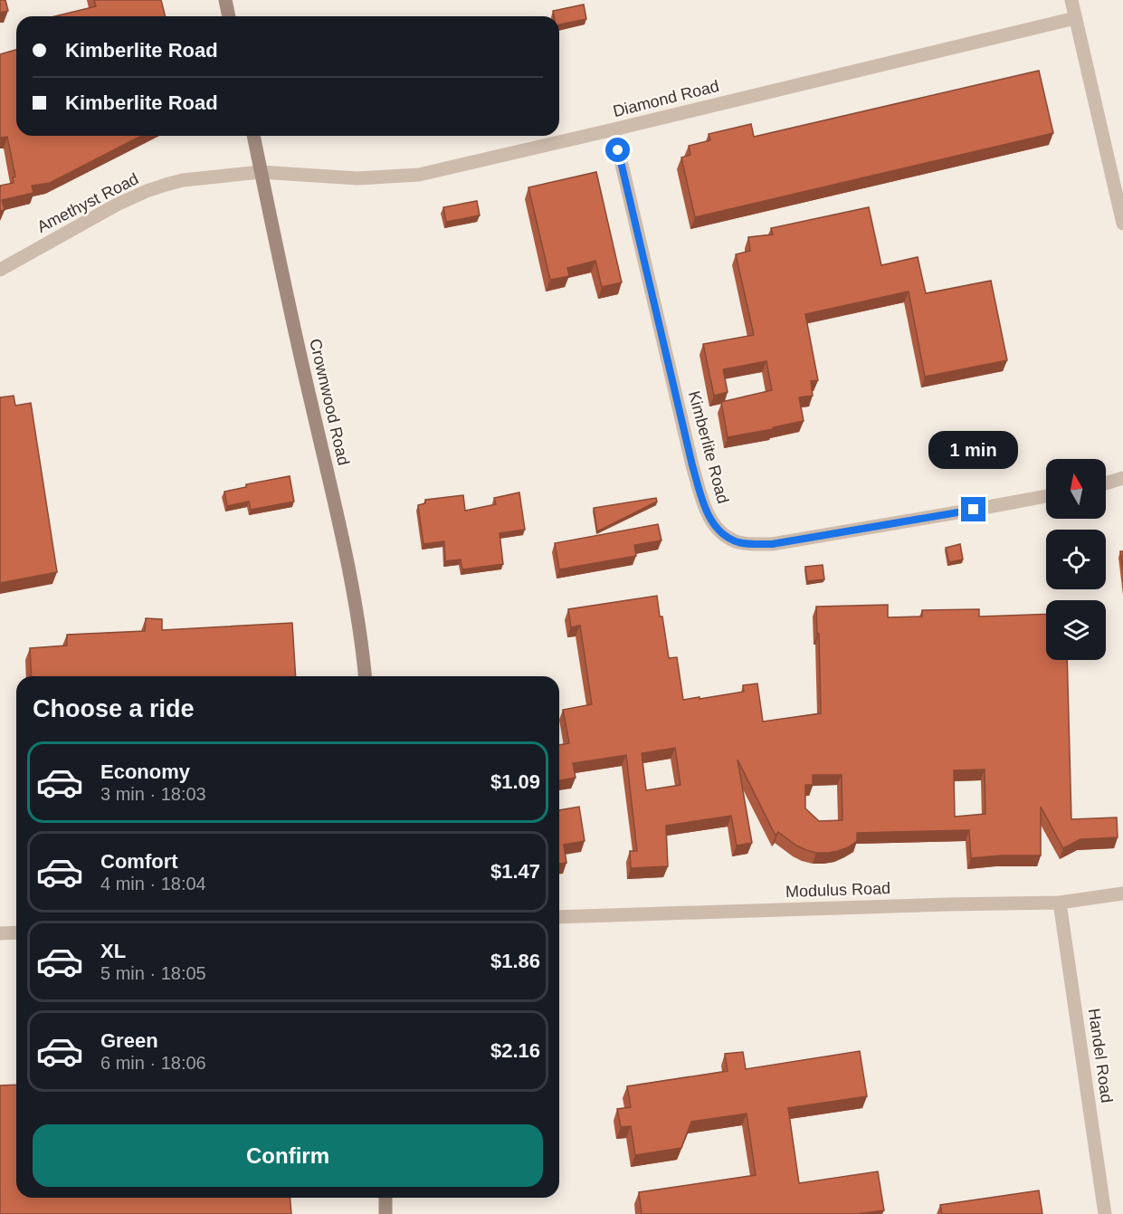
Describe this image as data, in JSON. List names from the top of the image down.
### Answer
{
  "streets": {
    "main road": ["Crownwood Road"],
    "street": [
      "Diamond Road",
      "Amethyst Road",
      "Kimberlite Road",
      "Modulus Road",
      "Handel Road"
    ]
  },
  "crossings": [
    ["Diamond Road", "Amethyst Road"],
    ["Diamond Road", "Crownwood Road"],
    ["Diamond Road", "Kimberlite Road"],
    ["Amethyst Road", "Crownwood Road"],
    ["Modulus Road", "Handel Road"]
  ],
  "north": "top",
  "page": {
    "banner": ["Kimberlite Road", "Kimberlite Road"],
    "bubble": "1 min",
    "heading": "Choose a ride",
    "list": [
      {
        "name": "Economy",
        "note": "3 min · 18:03",
        "value": "$1.09"
      },
      {
        "name": "Comfort",
        "note": "4 min · 18:04",
        "value": "$1.47"
      },
      {
        "name": "XL",
        "note": "5 min · 18:05",
        "value": "$1.86"
      },
      {
        "name": "Green",
        "note": "6 min · 18:06",
        "value": "$2.16"
      }
    ],
    "buttons": "Confirm"
  }
}
